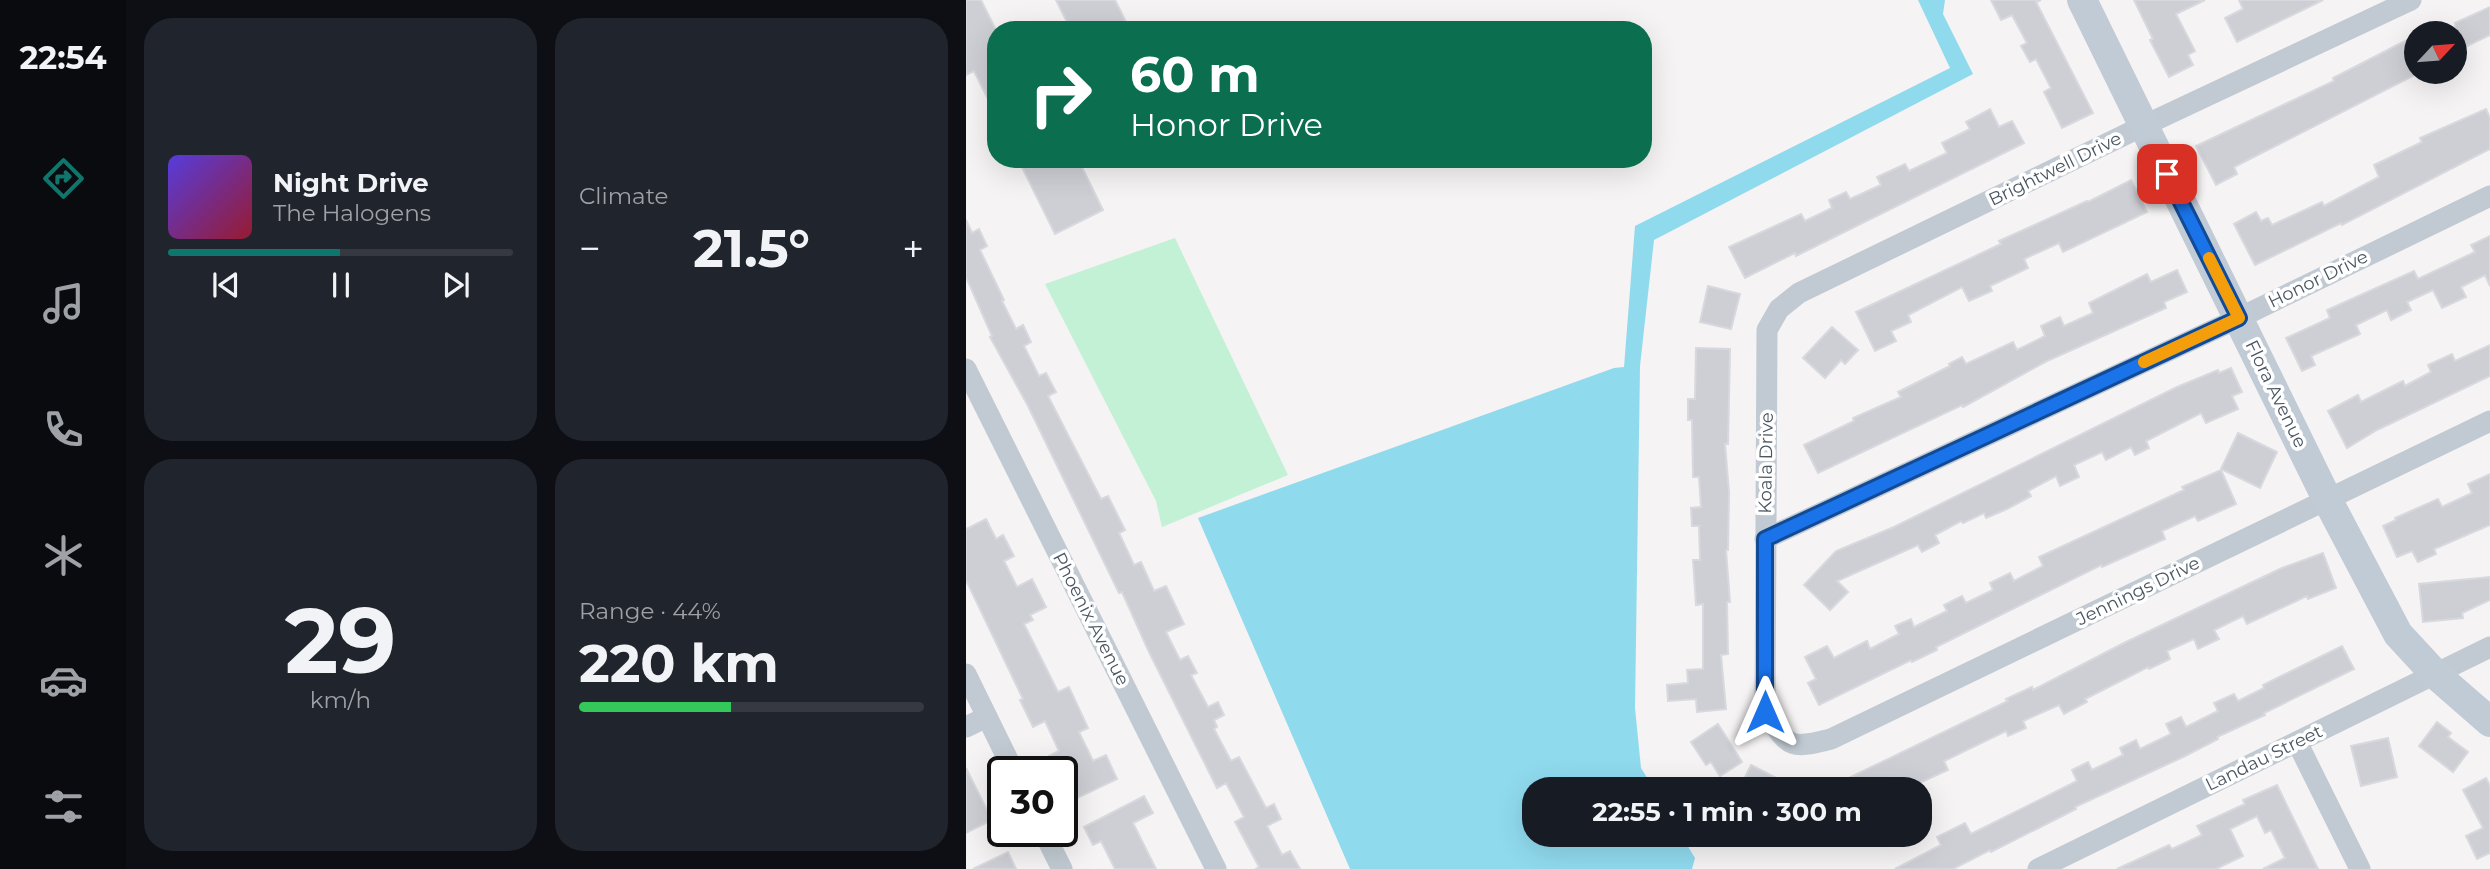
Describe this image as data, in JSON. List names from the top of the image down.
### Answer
{
  "streets": {
    "street": [
      "Brightwell Drive",
      "Honor Drive",
      "Flora Avenue",
      "Koala Drive",
      "Jennings Drive",
      "Phoenix Avenue",
      "Landau Street"
    ]
  },
  "crossings": [
    ["Brightwell Drive", "Flora Avenue"],
    ["Brightwell Drive", "Koala Drive"],
    ["Honor Drive", "Flora Avenue"],
    ["Honor Drive", "Koala Drive"],
    ["Flora Avenue", "Jennings Drive"],
    ["Flora Avenue", "Landau Street"],
    ["Koala Drive", "Jennings Drive"]
  ],
  "north": "top right",
  "page": {
    "tabs": "22:54",
    "tile": [
      "Climate",
      ["29", "km/h"],
      ["Range · 44%", "220 km"]
    ],
    "turn": ["60 m", "Honor Drive"],
    "song": ["Night Drive", "The Halogens"],
    "heat": ["−", "21.5°", "+"],
    "limit": "30",
    "trip": "22:55 · 1 min · 300 m"
  }
}
